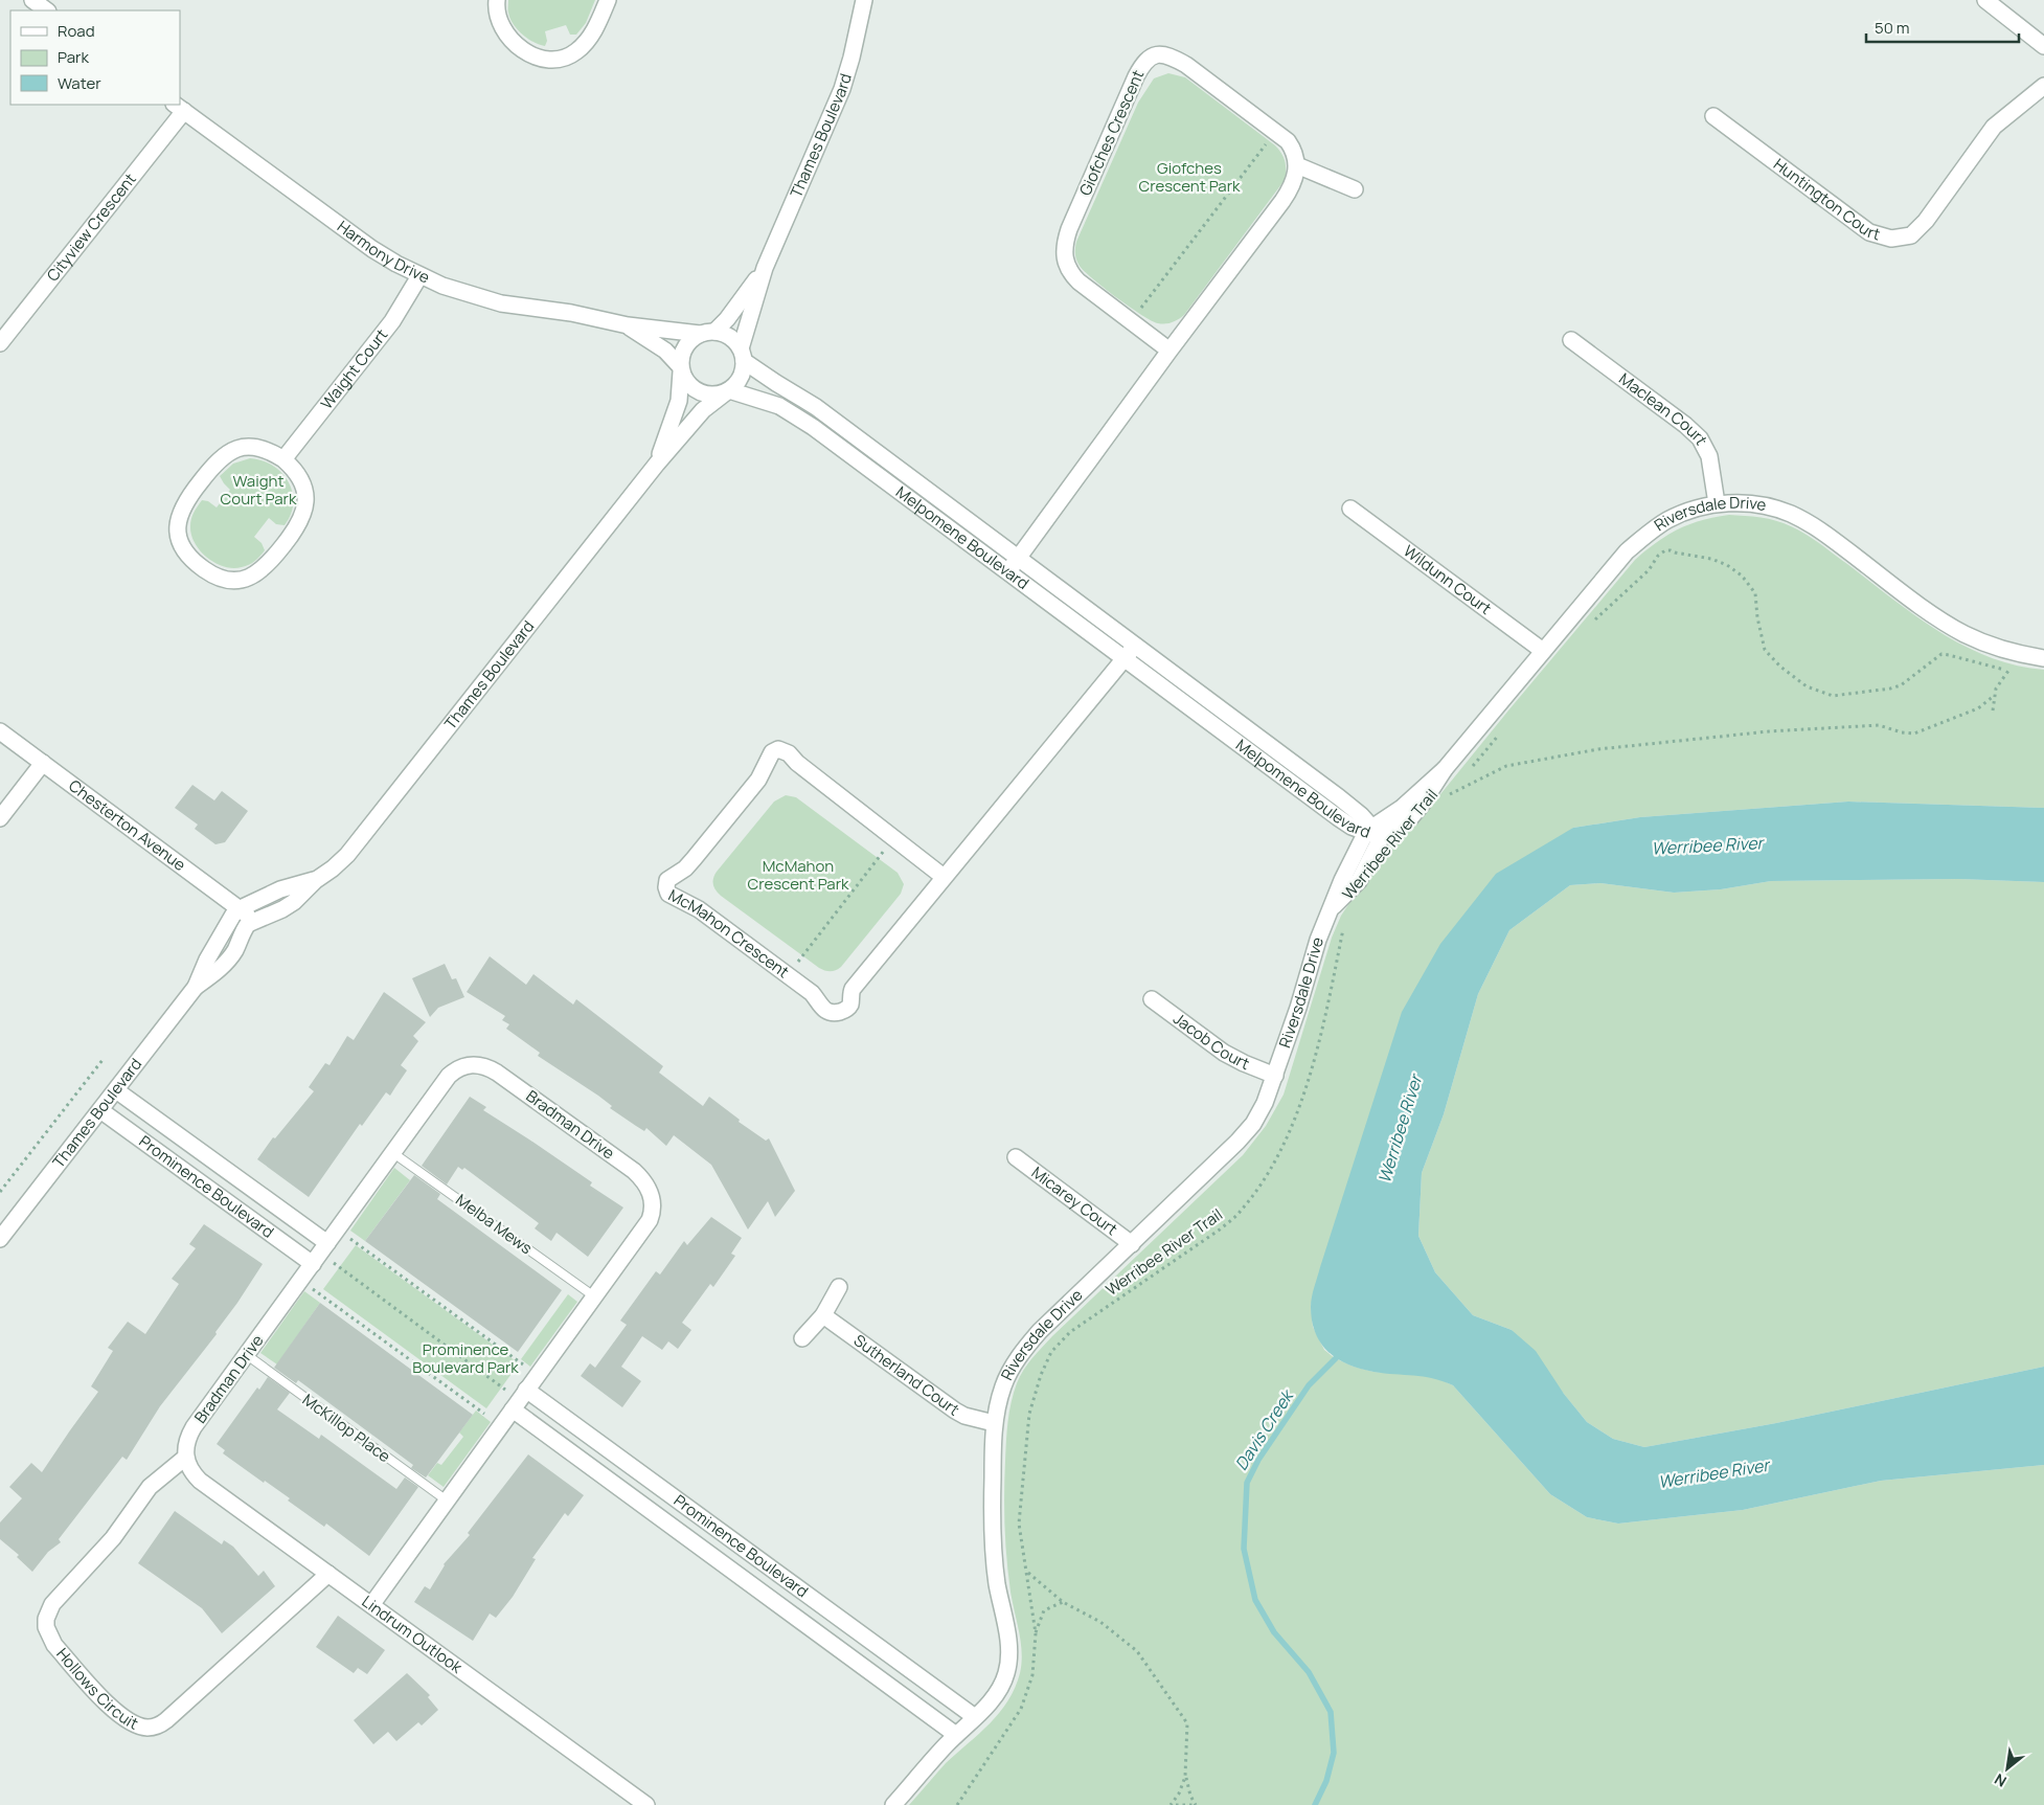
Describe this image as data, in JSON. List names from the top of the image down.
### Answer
{
  "streets": {
    "street": [
      "Giofches Crescent",
      "Thames Boulevard",
      "Huntington Court",
      "Cityview Crescent",
      "Harmony Drive",
      "Waight Court",
      "Maclean Court",
      "Riversdale Drive",
      "Melpomene Boulevard",
      "Wildunn Court",
      "Chesterton Avenue",
      "McMahon Crescent",
      "Jacob Court",
      "Bradman Drive",
      "Prominence Boulevard",
      "Micarey Court",
      "Sutherland Court",
      "Lindrum Outlook",
      "Hollows Circuit"
    ],
    "lane": ["Melba Mews", "McKillop Place"],
    "path": ["Werribee River Trail"]
  },
  "crossings": [
    ["Thames Boulevard", "Harmony Drive"],
    ["Thames Boulevard", "Melpomene Boulevard"],
    ["Thames Boulevard", "Chesterton Avenue"],
    ["Thames Boulevard", "Prominence Boulevard"],
    ["Cityview Crescent", "Harmony Drive"],
    ["Harmony Drive", "Waight Court"],
    ["Harmony Drive", "Melpomene Boulevard"],
    ["Maclean Court", "Riversdale Drive"],
    ["Riversdale Drive", "Melpomene Boulevard"],
    ["Riversdale Drive", "Wildunn Court"],
    ["Riversdale Drive", "Jacob Court"],
    ["Riversdale Drive", "Prominence Boulevard"],
    ["Riversdale Drive", "Micarey Court"],
    ["Riversdale Drive", "Sutherland Court"],
    ["Melpomene Boulevard", "McMahon Crescent"],
    ["Bradman Drive", "Prominence Boulevard"],
    ["Bradman Drive", "Melba Mews"],
    ["Bradman Drive", "McKillop Place"],
    ["Bradman Drive", "Lindrum Outlook"],
    ["Bradman Drive", "Hollows Circuit"],
    ["Lindrum Outlook", "Hollows Circuit"]
  ],
  "water": ["Werribee River", "Davis Creek"],
  "parks": [
    "Giofches Crescent Park",
    "Waight Court Park",
    "McMahon Crescent Park",
    "Prominence Boulevard Park"
  ],
  "legend": ["Road", "Park", "Water"],
  "scale_bar": "50 m",
  "north": "bottom left"
}
